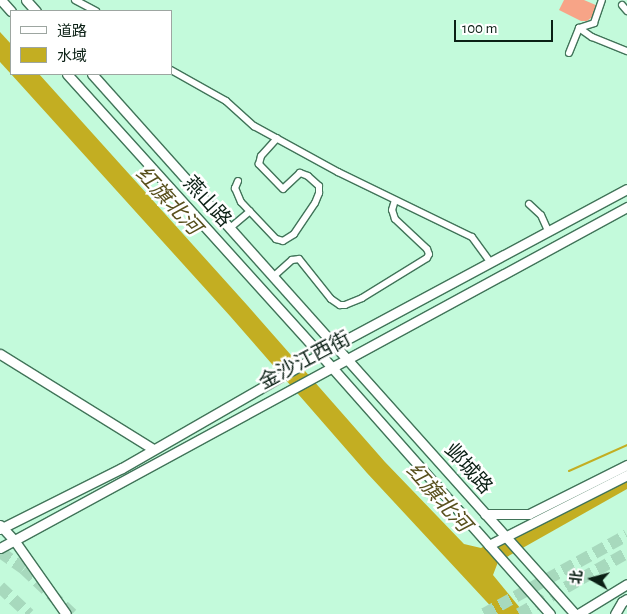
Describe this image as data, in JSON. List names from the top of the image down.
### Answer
{
  "streets": {
    "street": ["燕山路", "金沙江西街", "邺城路"]
  },
  "crossings": [
    ["燕山路", "金沙江西街"],
    ["燕山路", "邺城路"],
    ["金沙江西街", "邺城路"]
  ],
  "water": ["红旗北河"],
  "legend": ["道路", "水域"],
  "scale_bar": "100 m",
  "north": "left"
}
